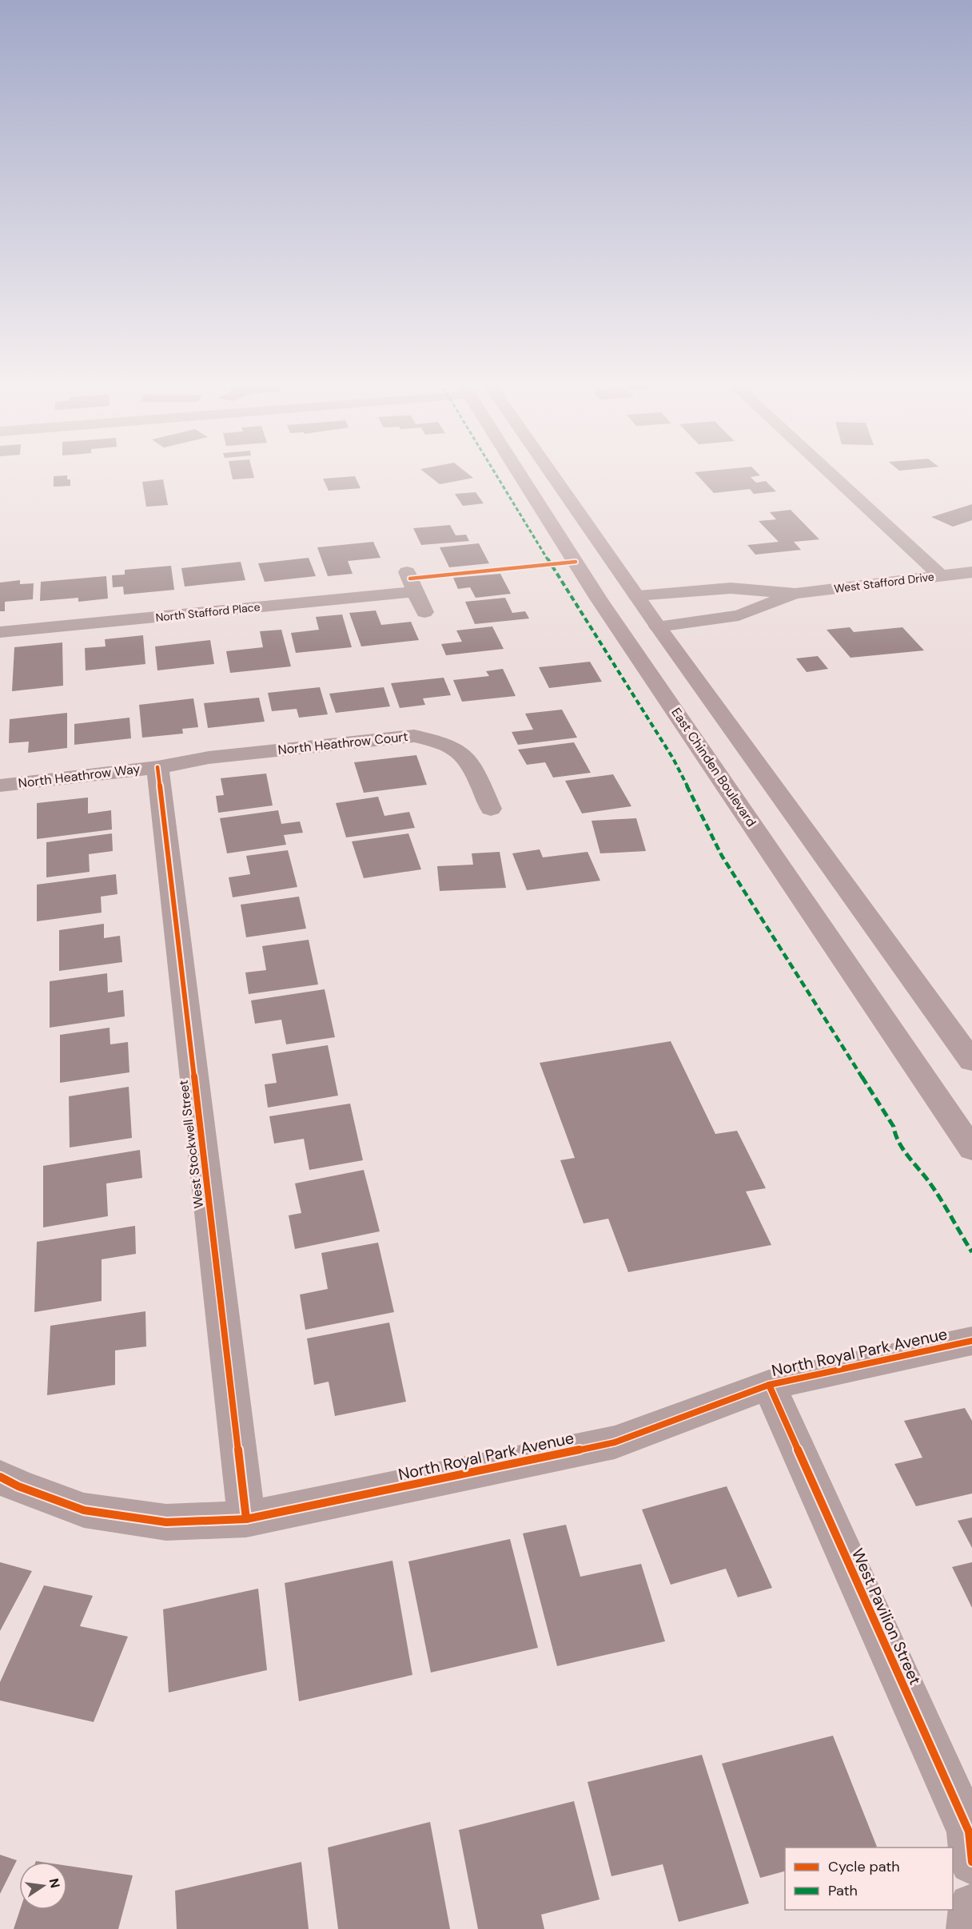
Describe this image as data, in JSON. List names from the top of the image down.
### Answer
{
  "streets": {
    "main road": ["East Chinden Boulevard"],
    "street": [
      "West Stafford Drive",
      "North Stafford Place",
      "North Heathrow Court",
      "North Heathrow Way",
      "West Stockwell Street",
      "North Royal Park Avenue",
      "West Pavilion Street"
    ]
  },
  "crossings": [
    ["North Heathrow Court", "North Heathrow Way"],
    ["North Heathrow Court", "West Stockwell Street"],
    ["North Heathrow Way", "West Stockwell Street"],
    ["West Stockwell Street", "North Royal Park Avenue"],
    ["North Royal Park Avenue", "West Pavilion Street"]
  ],
  "legend": ["Cycle path", "Path"],
  "north": "right"
}
